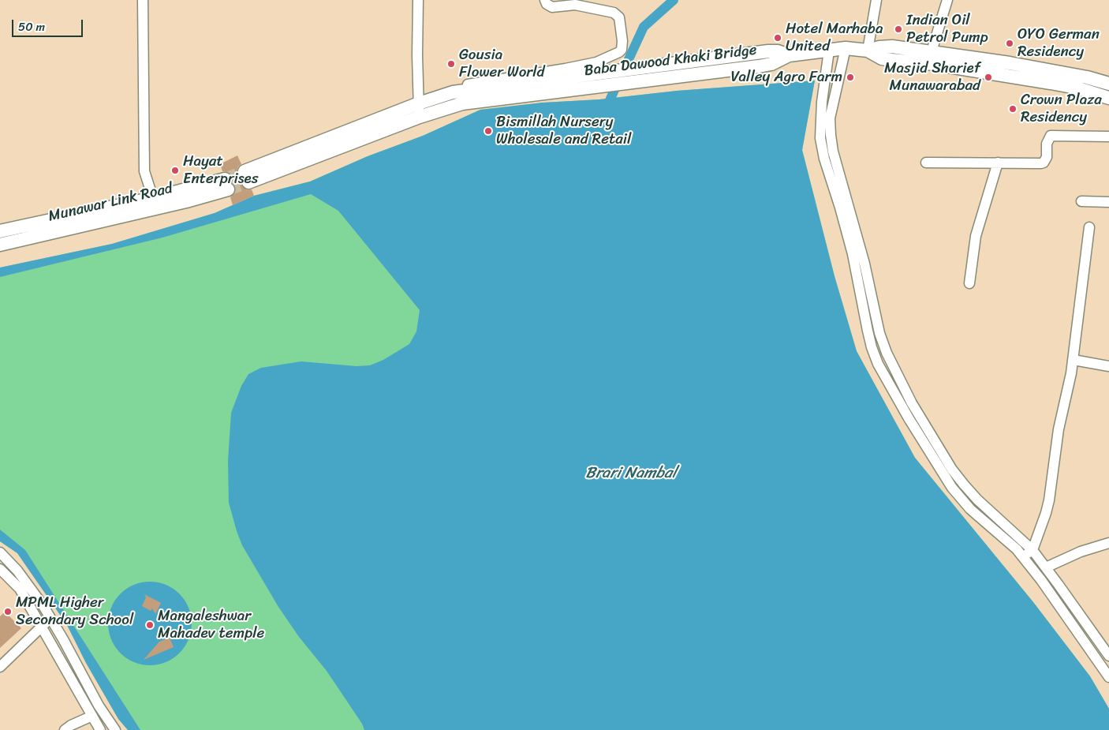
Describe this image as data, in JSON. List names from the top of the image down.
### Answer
{
  "streets": {
    "main road": ["Baba Dawood Khaki Bridge", "Munawar Link Road"]
  },
  "water": ["Brari Nambal"],
  "places": [
    "Indian Oil Petrol Pump",
    "Hotel Marhaba United",
    "OYO German Residency",
    "Gousia Flower World",
    "Valley Agro Farm",
    "Masjid Sharief Munawarabad",
    "Crown Plaza Residency",
    "Bismillah Nursery Wholesale and Retail",
    "Hayat Enterprises",
    "MPML Higher Secondary School",
    "Mangaleshwar Mahadev temple"
  ],
  "scale_bar": "50 m"
}
